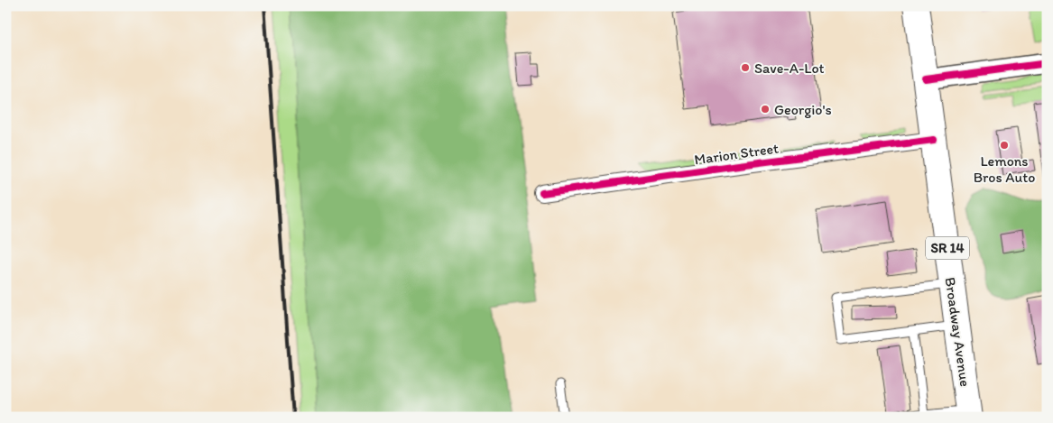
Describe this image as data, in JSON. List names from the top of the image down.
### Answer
{
  "streets": {
    "main road": ["SR 14", "Broadway Avenue"],
    "street": ["Marion Street"]
  },
  "crossings": [
    ["Marion Street", "Broadway Avenue"]
  ],
  "places": ["Save-A-Lot", "Georgio's", "Lemons Bros Auto"]
}
